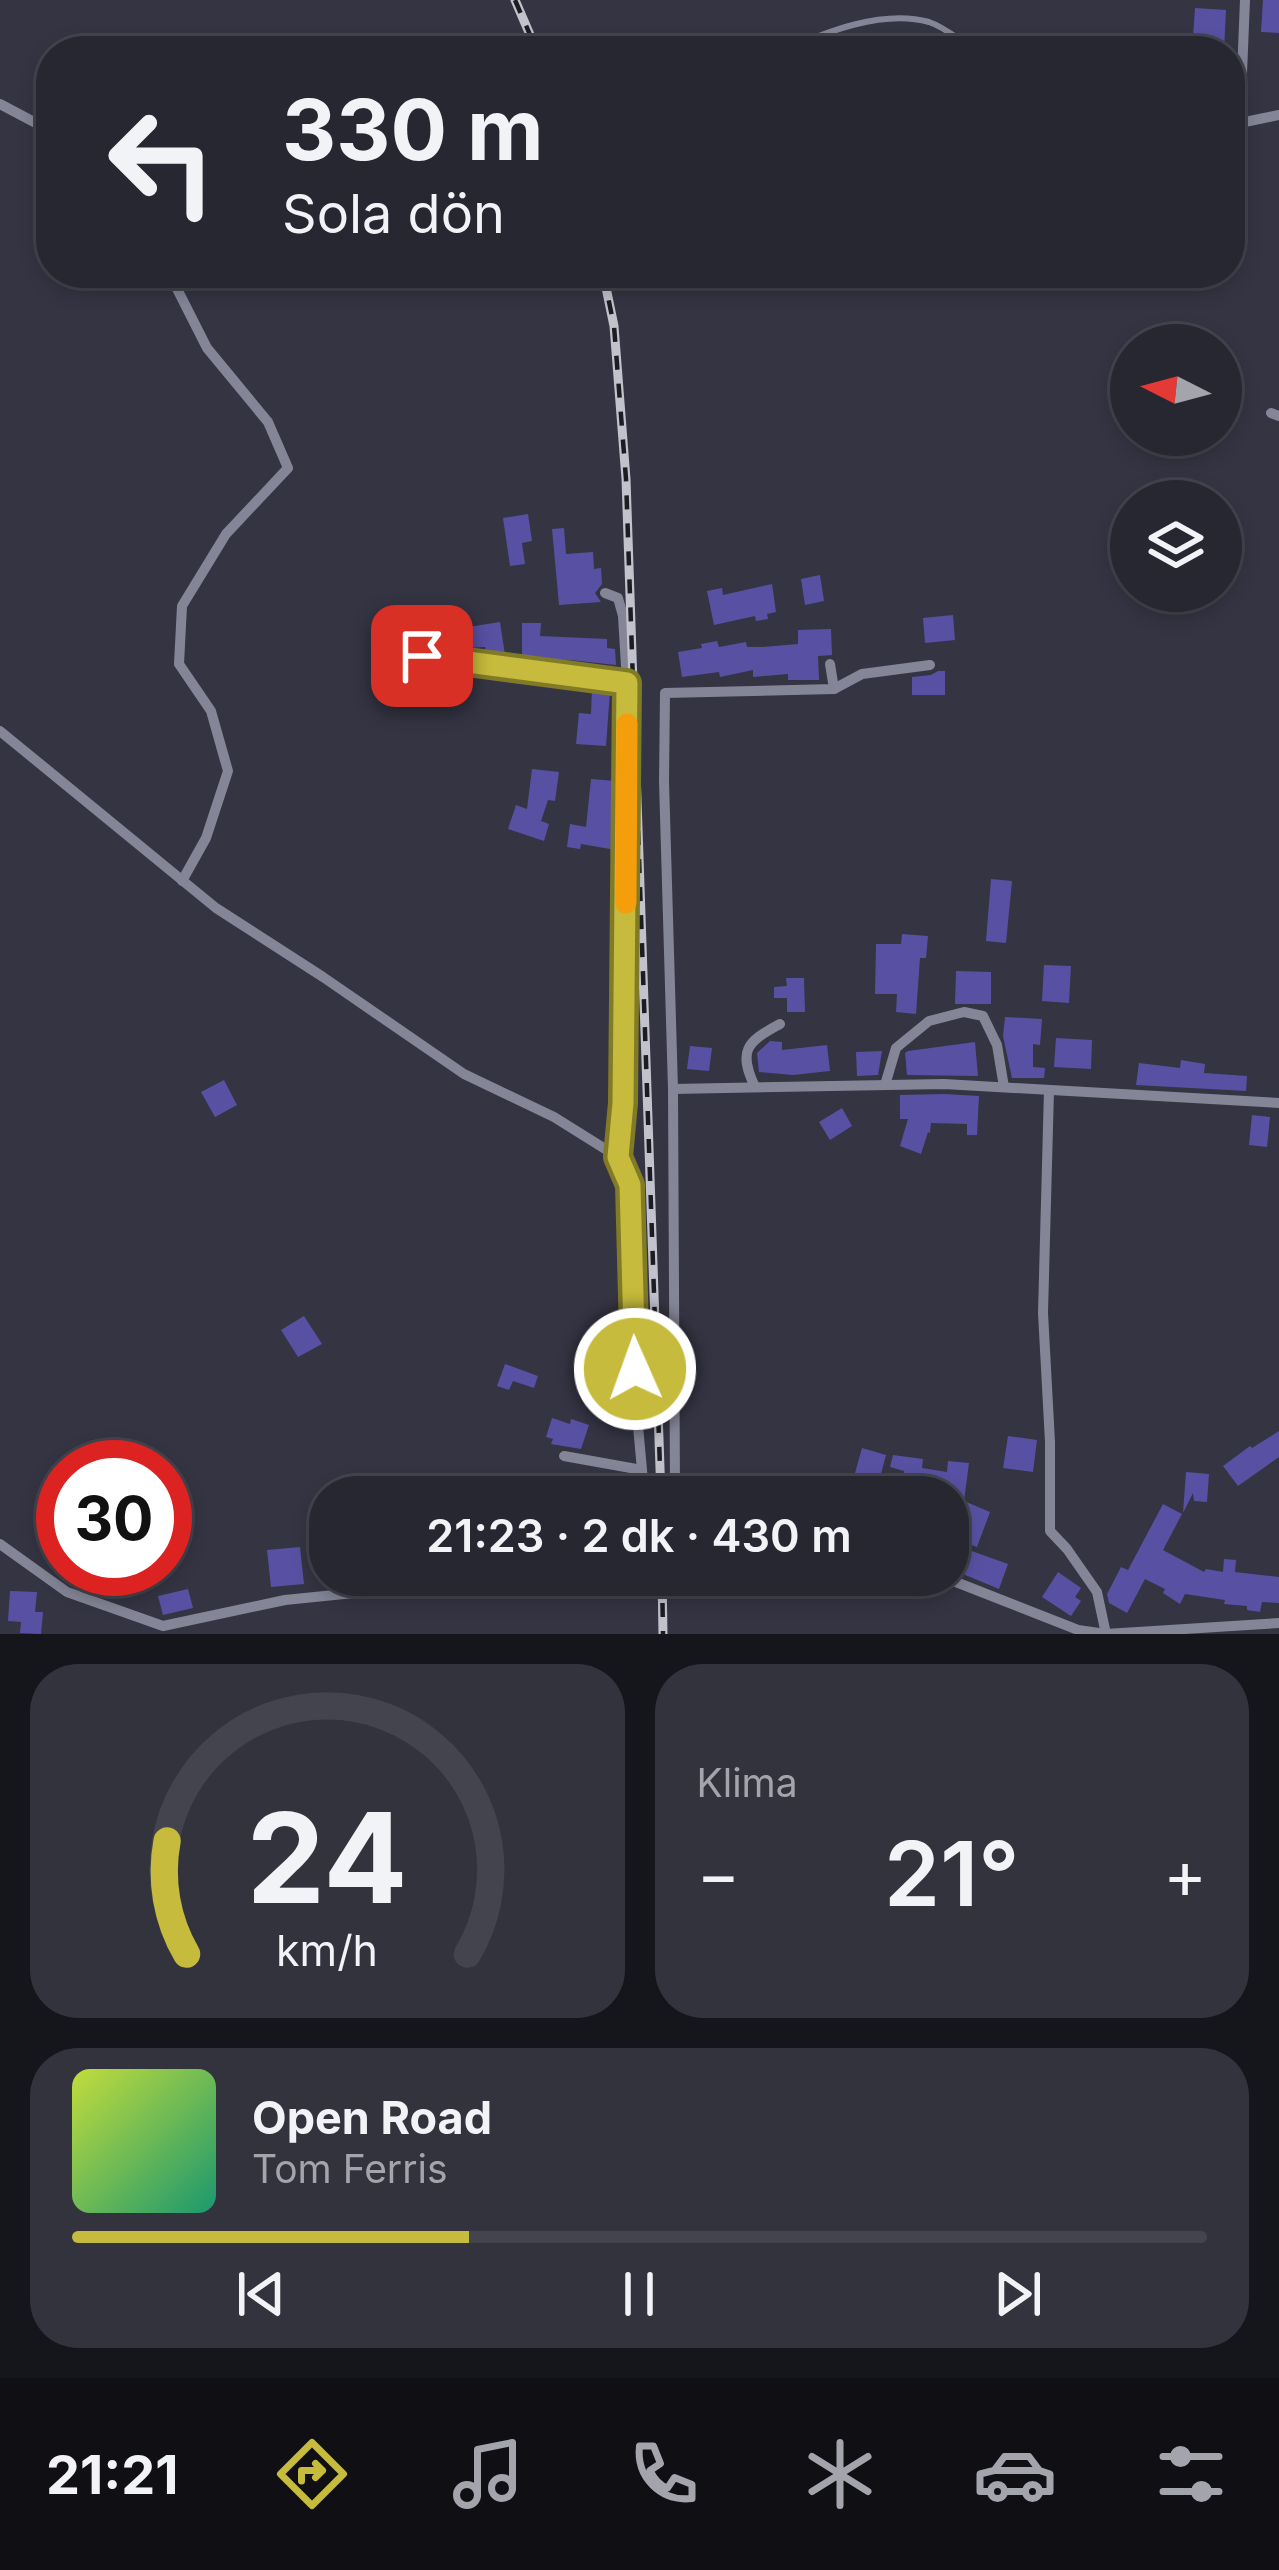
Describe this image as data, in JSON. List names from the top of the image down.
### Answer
{
  "north": "left",
  "page": {
    "turn": ["330 m", "Sola dön"],
    "limit": "30",
    "trip": "21:23 · 2 dk · 430 m",
    "tile": "Klima",
    "heat": ["−", "21°", "+"],
    "song": ["Open Road", "Tom Ferris"],
    "tabs": "21:21",
    "gauge": ["24", "km/h"]
  }
}
